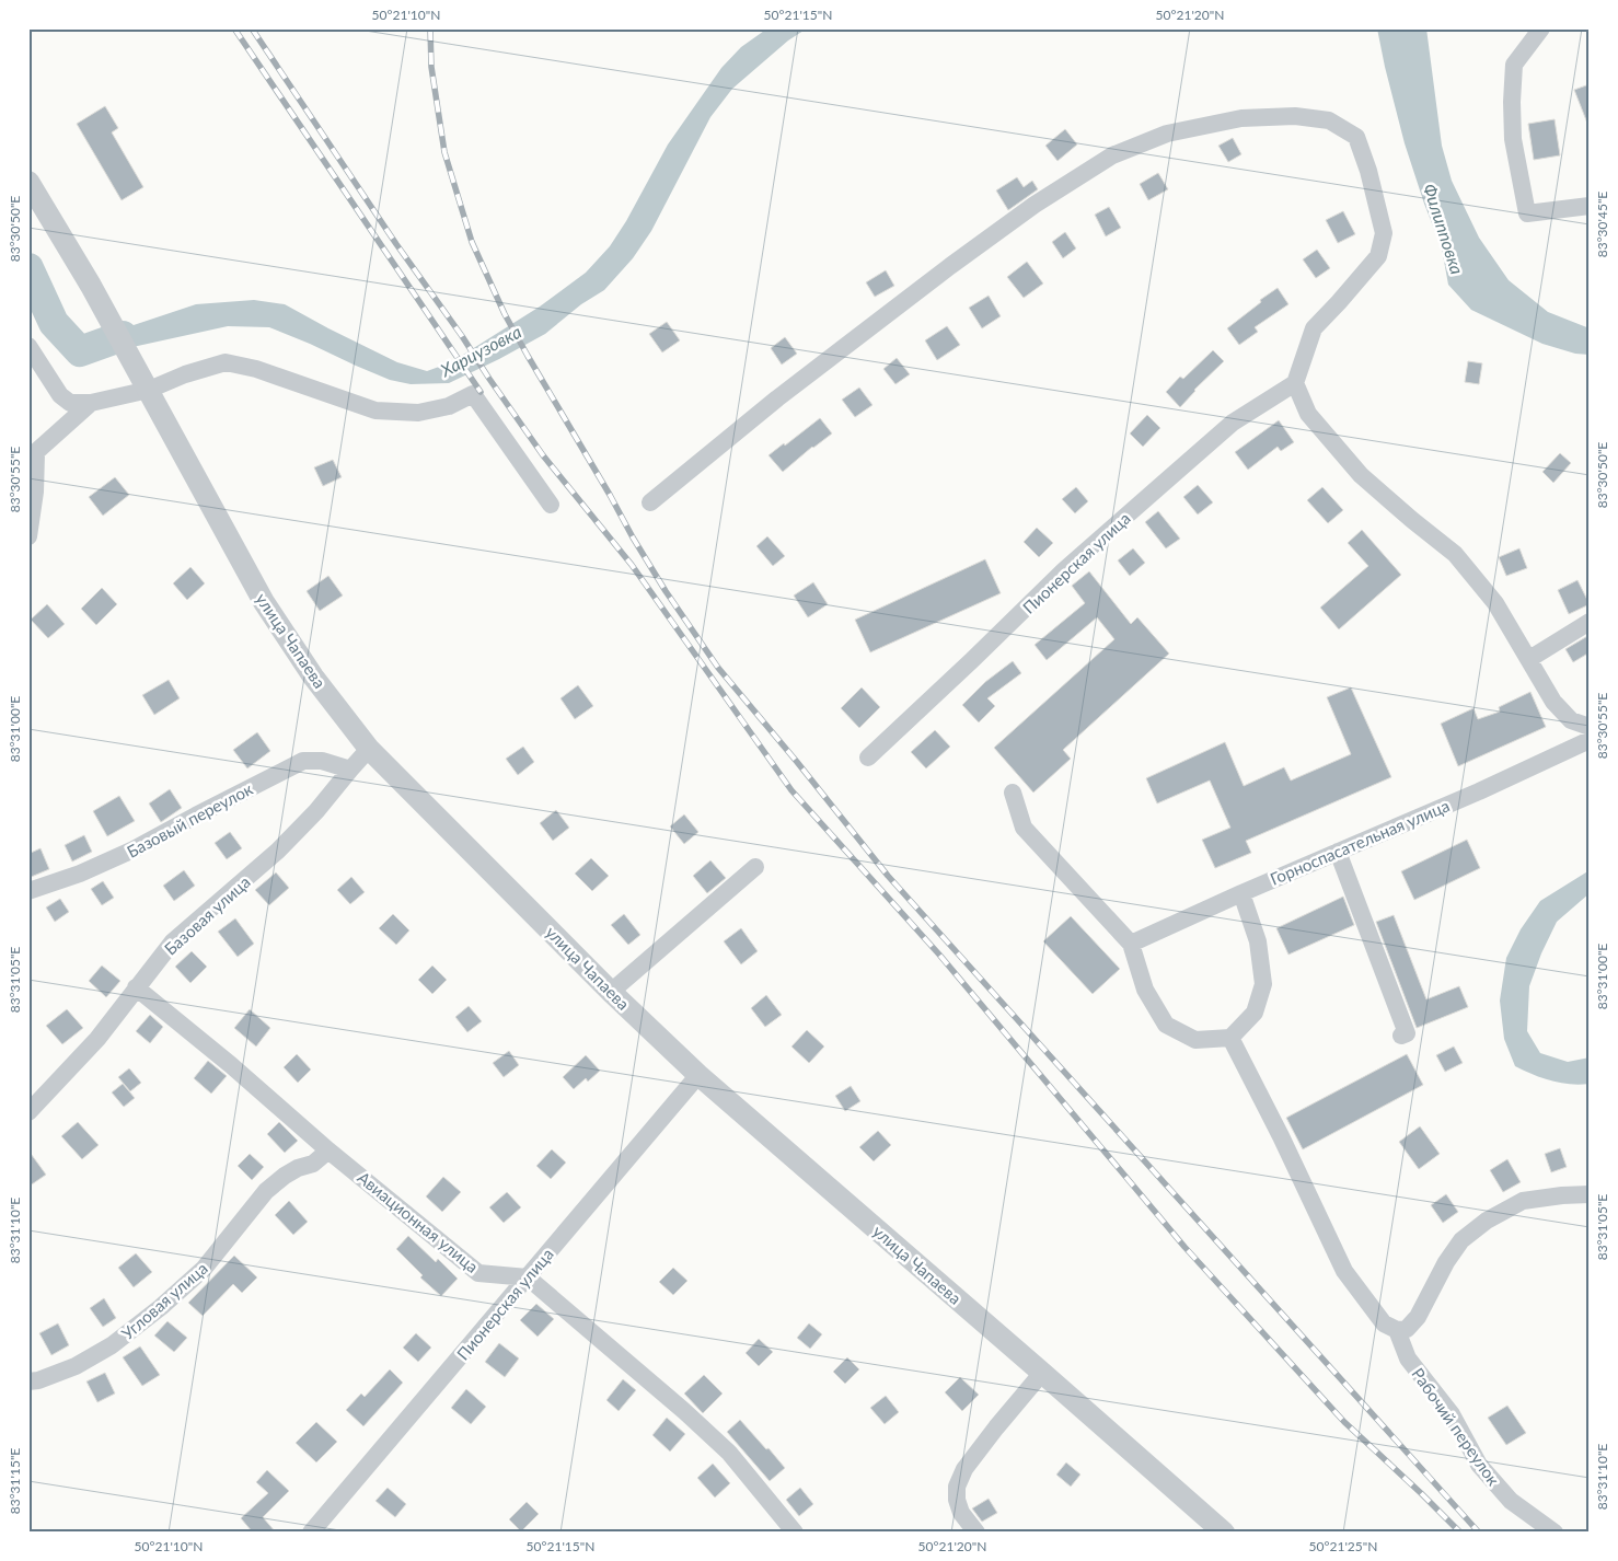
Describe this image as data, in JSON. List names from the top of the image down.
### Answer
{
  "streets": {
    "street": [
      "Пионерская улица",
      "улица Чапаева",
      "Базовый переулок",
      "Горноспасательная улица",
      "Базовая улица",
      "Авиационная улица",
      "Угловая улица",
      "Рабочий переулок"
    ]
  },
  "crossings": [
    ["Пионерская улица", "улица Чапаева"],
    ["Пионерская улица", "Авиационная улица"],
    ["улица Чапаева", "Базовая улица"],
    ["Базовый переулок", "Базовая улица"],
    ["Базовая улица", "Авиационная улица"],
    ["Авиационная улица", "Угловая улица"]
  ],
  "water": ["Филипповка", "Хариузовка"],
  "coordinates": [
    "50°21'10\"N",
    "50°21'15\"N",
    "50°21'20\"N",
    "83°30'45\"E",
    "83°30'50\"E",
    "83°30'55\"E",
    "83°31'00\"E",
    "83°31'05\"E",
    "83°31'10\"E",
    "83°31'15\"E",
    "50°21'25\"N"
  ]
}
